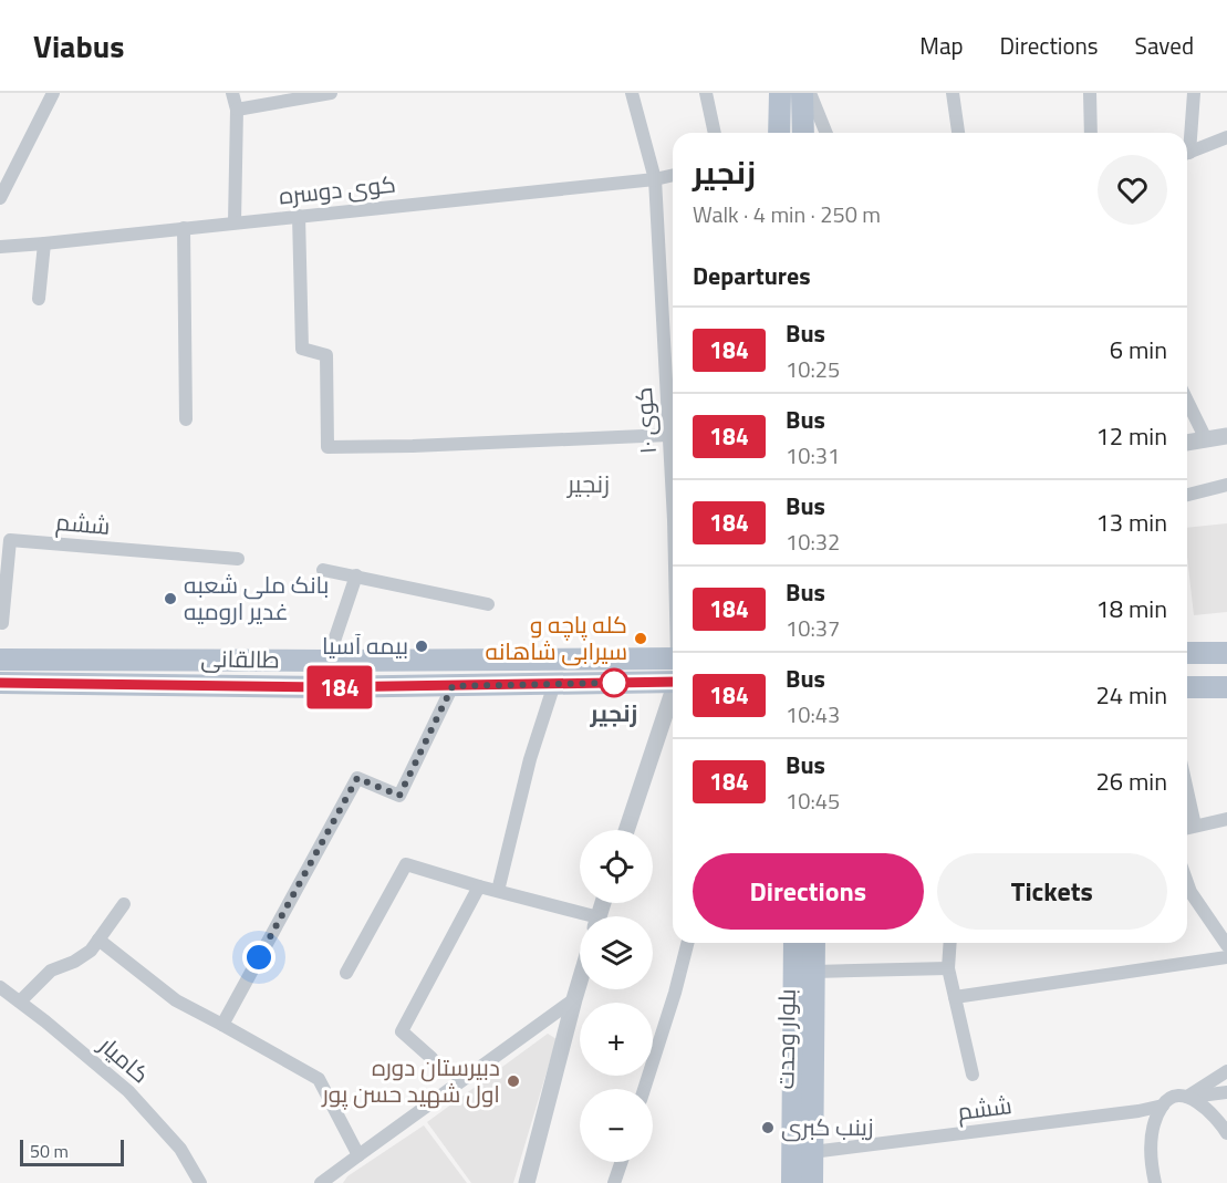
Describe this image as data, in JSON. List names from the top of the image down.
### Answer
{
  "streets": {
    "main road": ["طالقانی", "بلوار وحدت"],
    "street": [
      "کوی دوسره",
      "کوی ۱۰",
      "ششم",
      "کامیار"
    ]
  },
  "crossings": [
    ["کوی دوسره", "کوی ۱۰"],
    ["ششم", "بلوار وحدت"]
  ],
  "districts": ["زنجیر"],
  "places": [
    "بانک ملی شعبه غدیر ارومیه",
    "کله پاچه و سیرابی شاهانه",
    "بیمه آسیا",
    "زنجیر",
    "دبیرستان دوره اول شهید حسن پور",
    "زینب کبری"
  ],
  "lines": ["bus line 184"],
  "scale_bar": "50 m",
  "page": {
    "header": "Viabus",
    "nav": ["Map", "Directions", "Saved"],
    "on_map": "184",
    "heading": [
      ["زنجیر", "Walk · 4 min · 250 m"],
      "Departures"
    ],
    "list": [
      {
        "mark": "184",
        "name": "Bus",
        "note": "10:25",
        "value": "6 min"
      },
      {
        "mark": "184",
        "name": "Bus",
        "note": "10:31",
        "value": "12 min"
      },
      {
        "mark": "184",
        "name": "Bus",
        "note": "10:32",
        "value": "13 min"
      },
      {
        "mark": "184",
        "name": "Bus",
        "note": "10:37",
        "value": "18 min"
      },
      {
        "mark": "184",
        "name": "Bus",
        "note": "10:43",
        "value": "24 min"
      },
      {
        "mark": "184",
        "name": "Bus",
        "note": "10:45",
        "value": "26 min"
      }
    ],
    "map_buttons": ["+", "−"],
    "buttons": ["Directions", "Tickets"],
    "scale": "50 m"
  }
}
